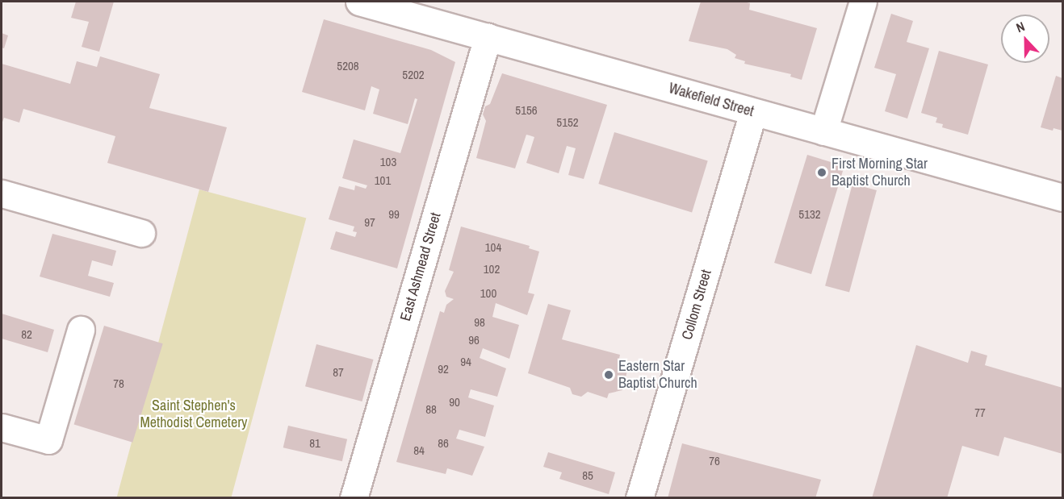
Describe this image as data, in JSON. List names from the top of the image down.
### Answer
{
  "streets": {
    "street": ["Wakefield Street", "East Ashmead Street", "Collom Street"]
  },
  "crossings": [
    ["Wakefield Street", "East Ashmead Street"],
    ["Wakefield Street", "Collom Street"]
  ],
  "parks": ["Saint Stephen's Methodist Cemetery"],
  "places": ["First Morning Star Baptist Church", "Eastern Star Baptist Church"],
  "house_numbers": [
    "5208",
    "5202",
    "5156",
    "5152",
    "103",
    "101",
    "99",
    "5132",
    "97",
    "104",
    "102",
    "100",
    "98",
    "82",
    "96",
    "94",
    "92",
    "87",
    "78",
    "90",
    "88",
    "77",
    "81",
    "86",
    "84",
    "76",
    "85"
  ],
  "north": "top"
}
